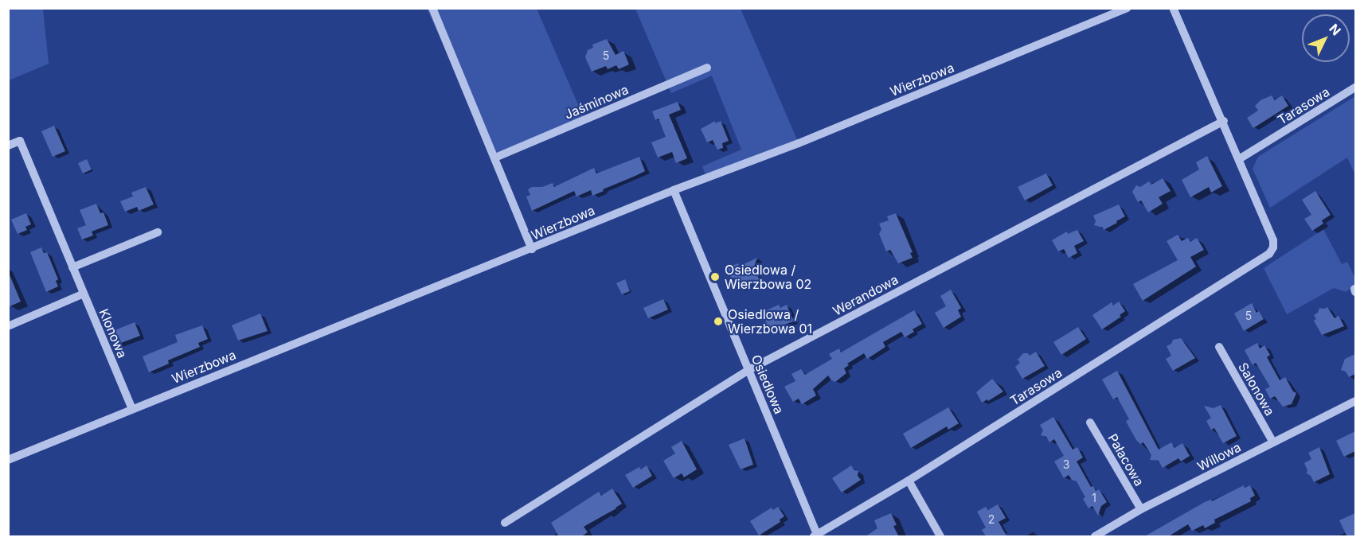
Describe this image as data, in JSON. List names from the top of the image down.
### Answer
{
  "streets": {
    "street": [
      "Wierzbowa",
      "Jaśminowa",
      "Tarasowa",
      "Werandowa",
      "Klonowa",
      "Osiedlowa",
      "Salonowa",
      "Willowa",
      "Pałacowa"
    ]
  },
  "crossings": [
    ["Wierzbowa", "Klonowa"],
    ["Wierzbowa", "Osiedlowa"],
    ["Tarasowa", "Osiedlowa"],
    ["Werandowa", "Osiedlowa"],
    ["Salonowa", "Willowa"],
    ["Willowa", "Pałacowa"]
  ],
  "places": ["Osiedlowa / Wierzbowa 02", "Osiedlowa / Wierzbowa 01"],
  "house_numbers": [
    "5",
    "5",
    "3",
    "1",
    "2"
  ],
  "north": "top right"
}
